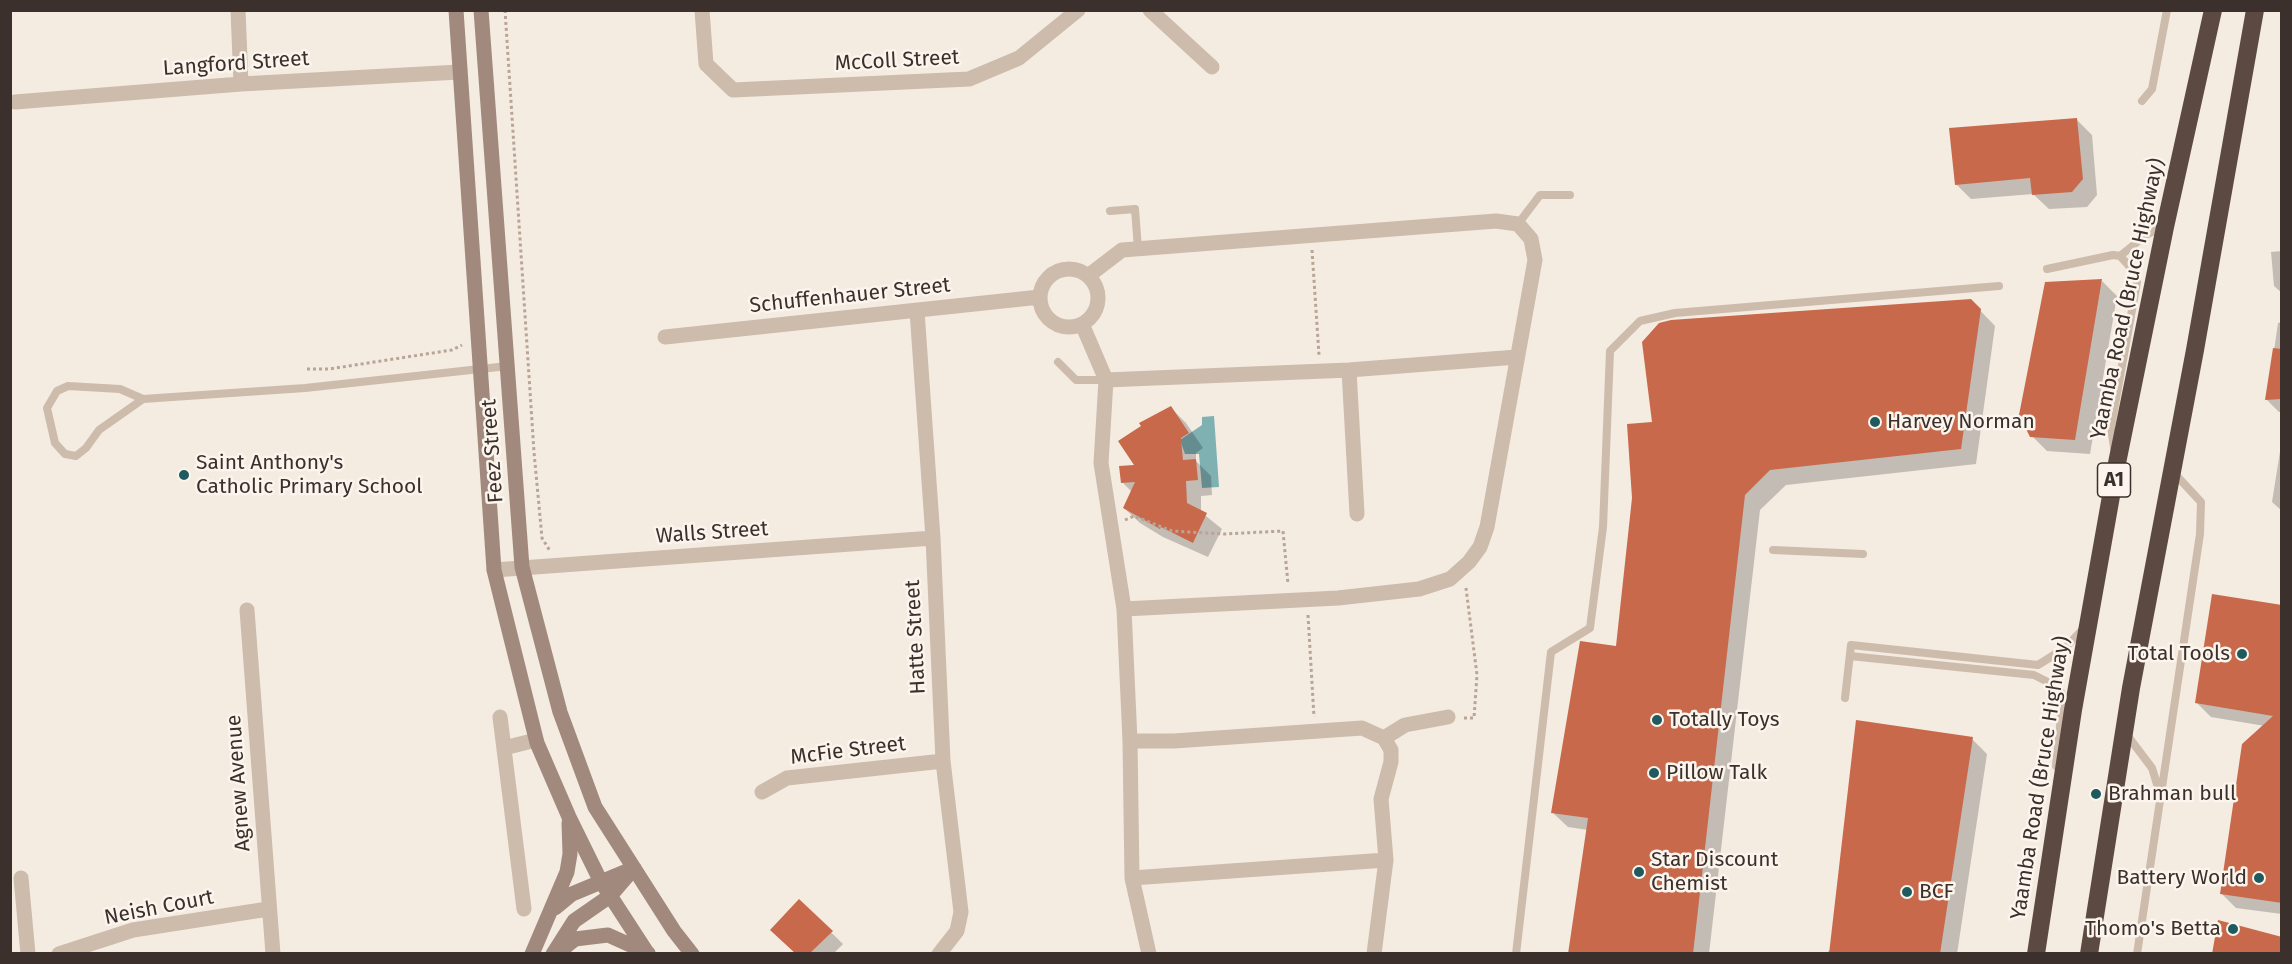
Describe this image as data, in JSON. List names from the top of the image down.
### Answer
{
  "streets": {
    "highway": ["Yaamba Road (Bruce Highway)", "A1"],
    "main road": ["Feez Street"],
    "street": [
      "McColl Street",
      "Langford Street",
      "Schuffenhauer Street",
      "Walls Street",
      "Hatte Street",
      "McFie Street",
      "Agnew Avenue",
      "Neish Court"
    ]
  },
  "crossings": [
    ["Langford Street", "Feez Street"],
    ["Schuffenhauer Street", "Hatte Street"],
    ["Feez Street", "Walls Street"],
    ["Walls Street", "Hatte Street"],
    ["Hatte Street", "McFie Street"],
    ["Agnew Avenue", "Neish Court"]
  ],
  "places": [
    "Harvey Norman",
    "Saint Anthony's Catholic Primary School",
    "Total Tools",
    "Totally Toys",
    "Pillow Talk",
    "Brahman bull",
    "Star Discount Chemist",
    "Battery World",
    "BCF",
    "Thomo's Betta"
  ]
}
